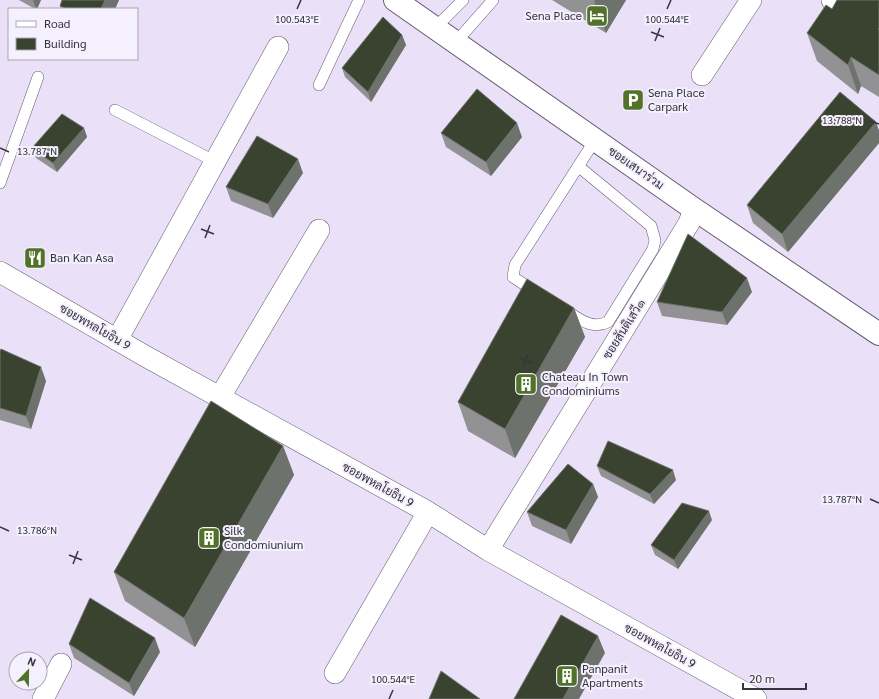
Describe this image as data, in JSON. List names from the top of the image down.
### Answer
{
  "streets": {
    "street": ["ซอยเสนาร่วม", "ซอยพหลโยธิน 9", "ซอยสันติเสวี๑"]
  },
  "crossings": [
    ["ซอยเสนาร่วม", "ซอยสันติเสวี๑"],
    ["ซอยพหลโยธิน 9", "ซอยสันติเสวี๑"]
  ],
  "places": {
    "hotel": ["Sena Place"],
    "parking": ["Sena Place Carpark"],
    "restaurant": ["Ban Kan Asa"],
    "building": ["Chateau In Town Condominiums", "Silk Condomiunium", "Panpanit Apartments"]
  },
  "legend": ["Road", "Building"],
  "scale_bar": "20 m",
  "north": "top",
  "coordinates": [
    "100.544°E",
    "100.543°E",
    "13.788°N",
    "13.787°N",
    "13.786°N"
  ]
}
